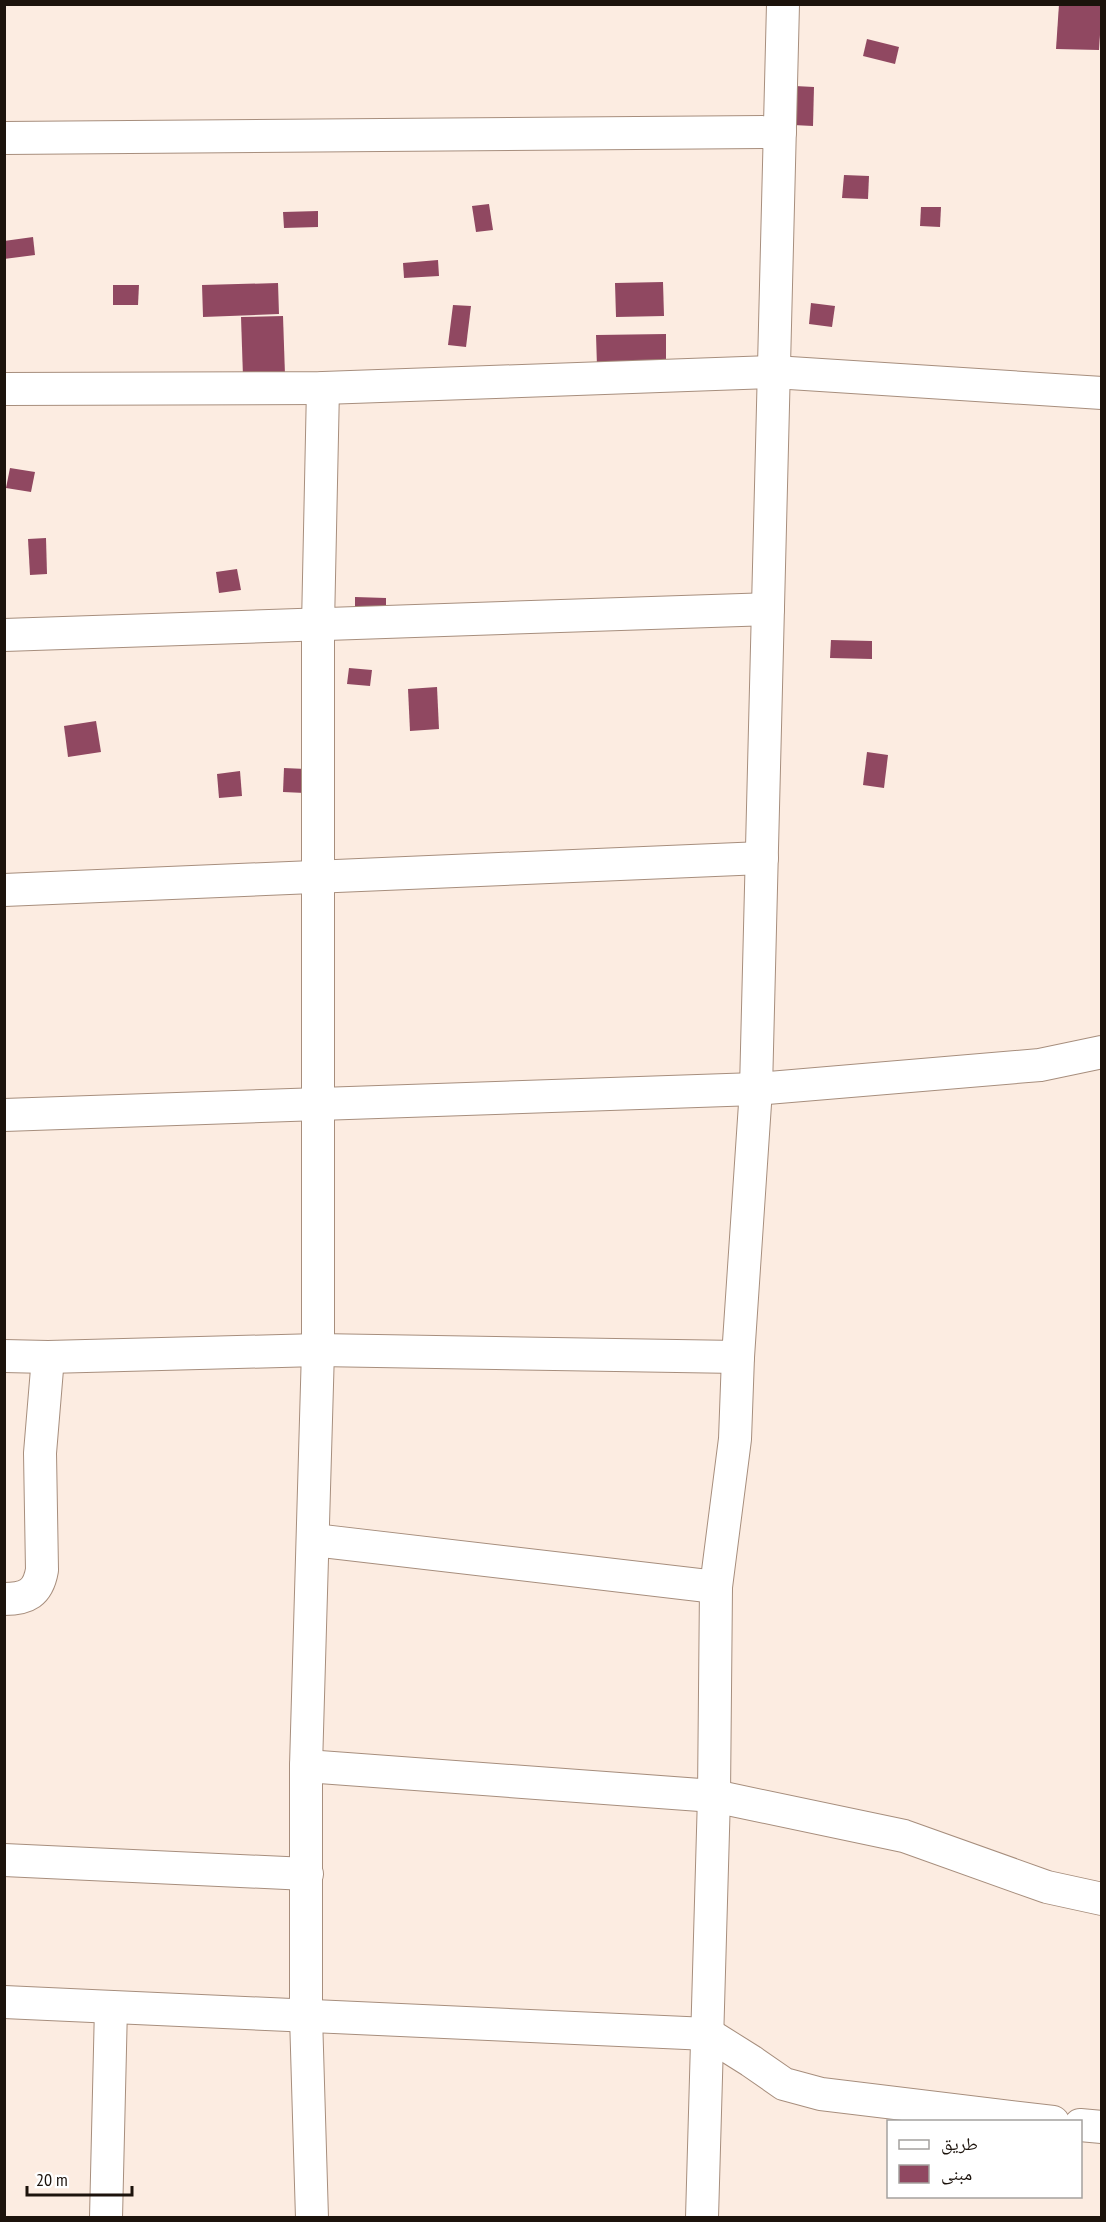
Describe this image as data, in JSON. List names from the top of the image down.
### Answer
{
  "legend": ["طريق", "مبنى"],
  "scale_bar": "20 m"
}
